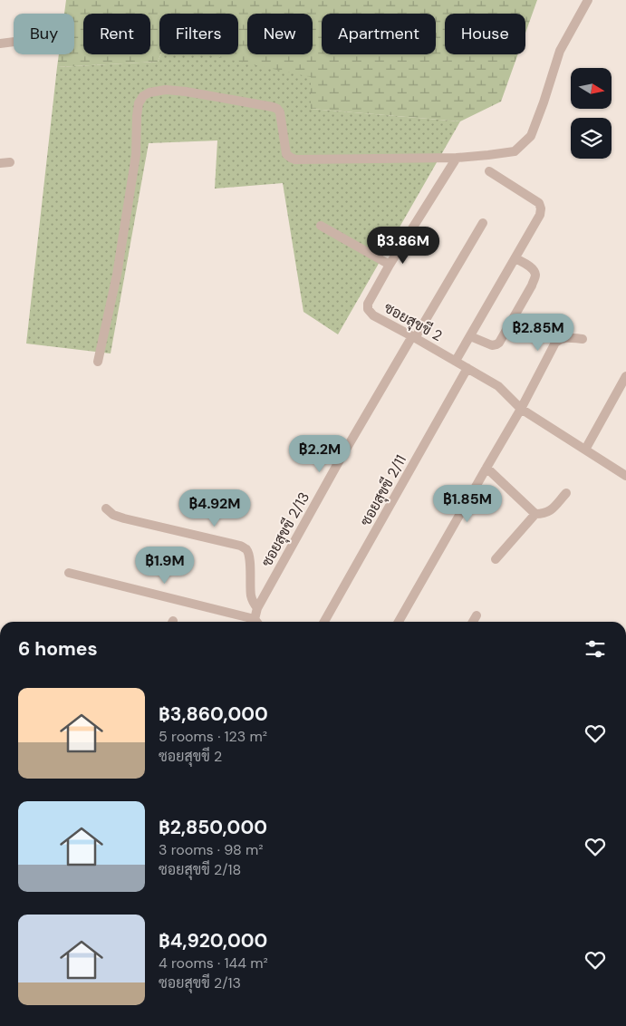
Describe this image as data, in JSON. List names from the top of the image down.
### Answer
{
  "streets": {
    "street": ["ซอยสุขขี 2", "ซอยสุขขี 2/11", "ซอยสุขขี 2/13"]
  },
  "crossings": [
    ["ซอยสุขขี 2", "ซอยสุขขี 2/11"],
    ["ซอยสุขขี 2", "ซอยสุขขี 2/13"]
  ],
  "north": "right",
  "page": {
    "chip": [
      "Buy",
      "Rent",
      "Filters",
      "New",
      "Apartment",
      "House"
    ],
    "price": [
      "฿3.86M",
      "฿2.85M",
      "฿2.2M",
      "฿1.85M",
      "฿4.92M",
      "฿1.9M"
    ],
    "heading": "6 homes",
    "list": [
      {
        "name": "฿3,860,000",
        "note": "5 rooms · 123 m² · ซอยสุขขี 2"
      },
      {
        "name": "฿2,850,000",
        "note": "3 rooms · 98 m² · ซอยสุขขี 2/18"
      },
      {
        "name": "฿4,920,000",
        "note": "4 rooms · 144 m² · ซอยสุขขี 2/13"
      }
    ]
  }
}
